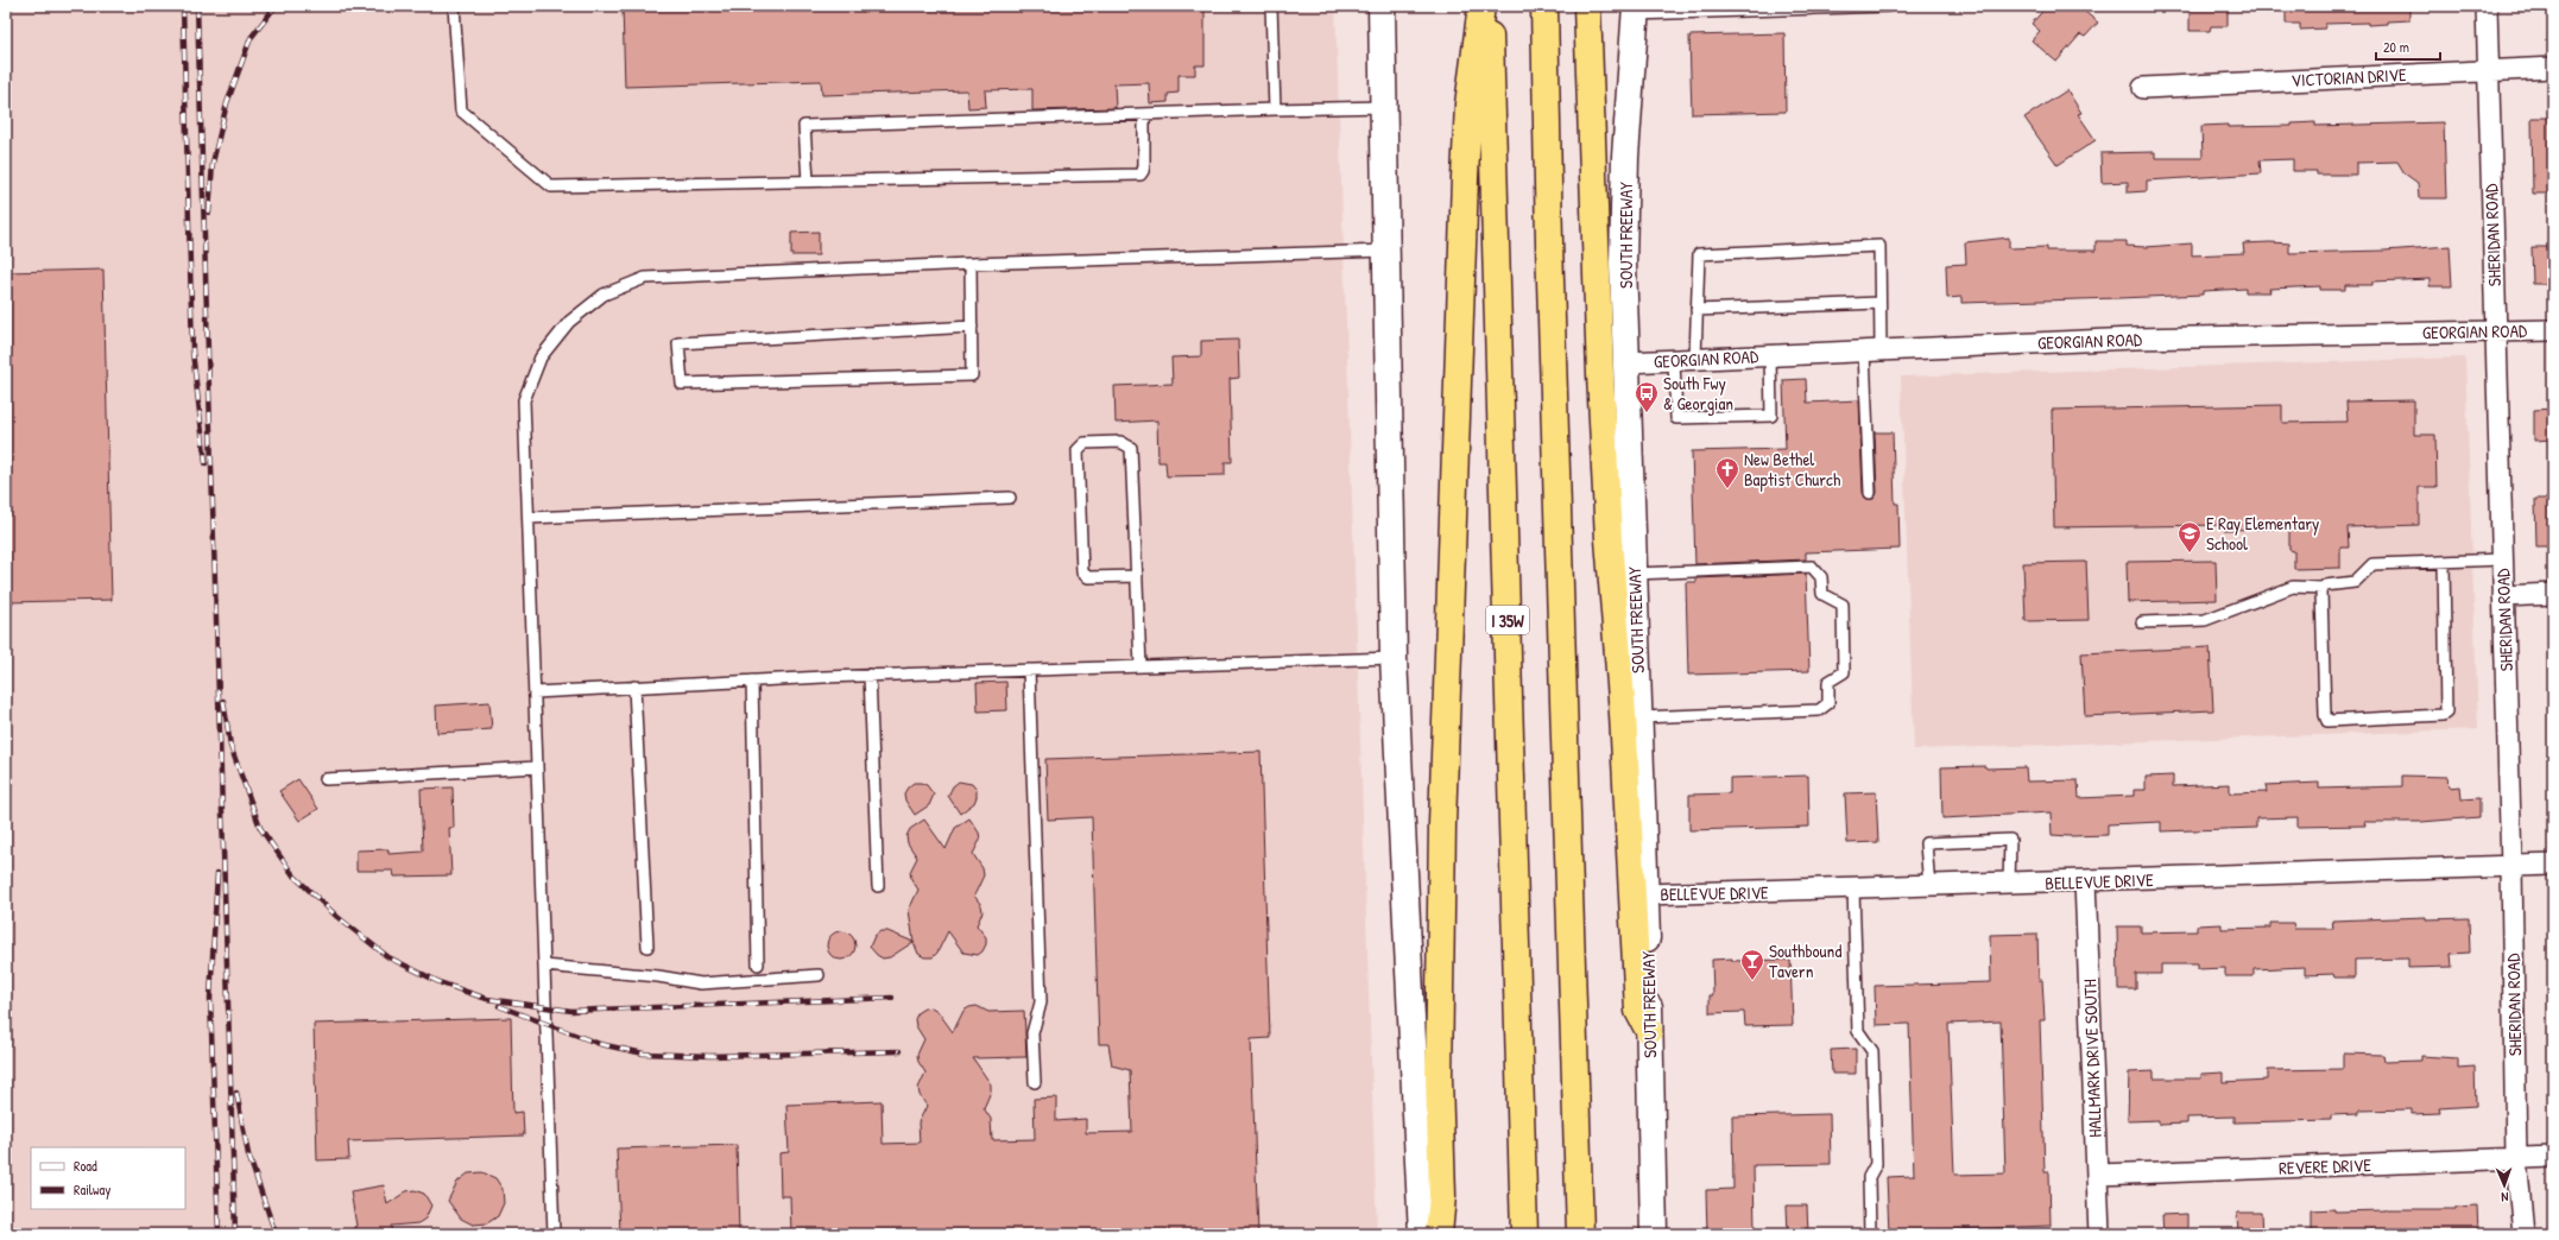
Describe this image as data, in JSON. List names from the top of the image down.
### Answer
{
  "streets": {
    "highway": ["I 35W"],
    "main road": ["SOUTH FREEWAY"],
    "street": [
      "VICTORIAN DRIVE",
      "SHERIDAN ROAD",
      "GEORGIAN ROAD",
      "BELLEVUE DRIVE",
      "HALLMARK DRIVE SOUTH",
      "REVERE DRIVE"
    ]
  },
  "crossings": [
    ["VICTORIAN DRIVE", "SHERIDAN ROAD"],
    ["SOUTH FREEWAY", "GEORGIAN ROAD"],
    ["SOUTH FREEWAY", "BELLEVUE DRIVE"],
    ["SHERIDAN ROAD", "GEORGIAN ROAD"],
    ["SHERIDAN ROAD", "BELLEVUE DRIVE"],
    ["SHERIDAN ROAD", "REVERE DRIVE"],
    ["BELLEVUE DRIVE", "HALLMARK DRIVE SOUTH"],
    ["HALLMARK DRIVE SOUTH", "REVERE DRIVE"]
  ],
  "places": {
    "bus stop": ["South Fwy & Georgian"],
    "church": ["New Bethel Baptist Church"],
    "school or university": ["E Ray Elementary School"],
    "bar": ["Southbound Tavern"]
  },
  "legend": ["Road", "Railway"],
  "scale_bar": "20 m",
  "north": "bottom"
}
